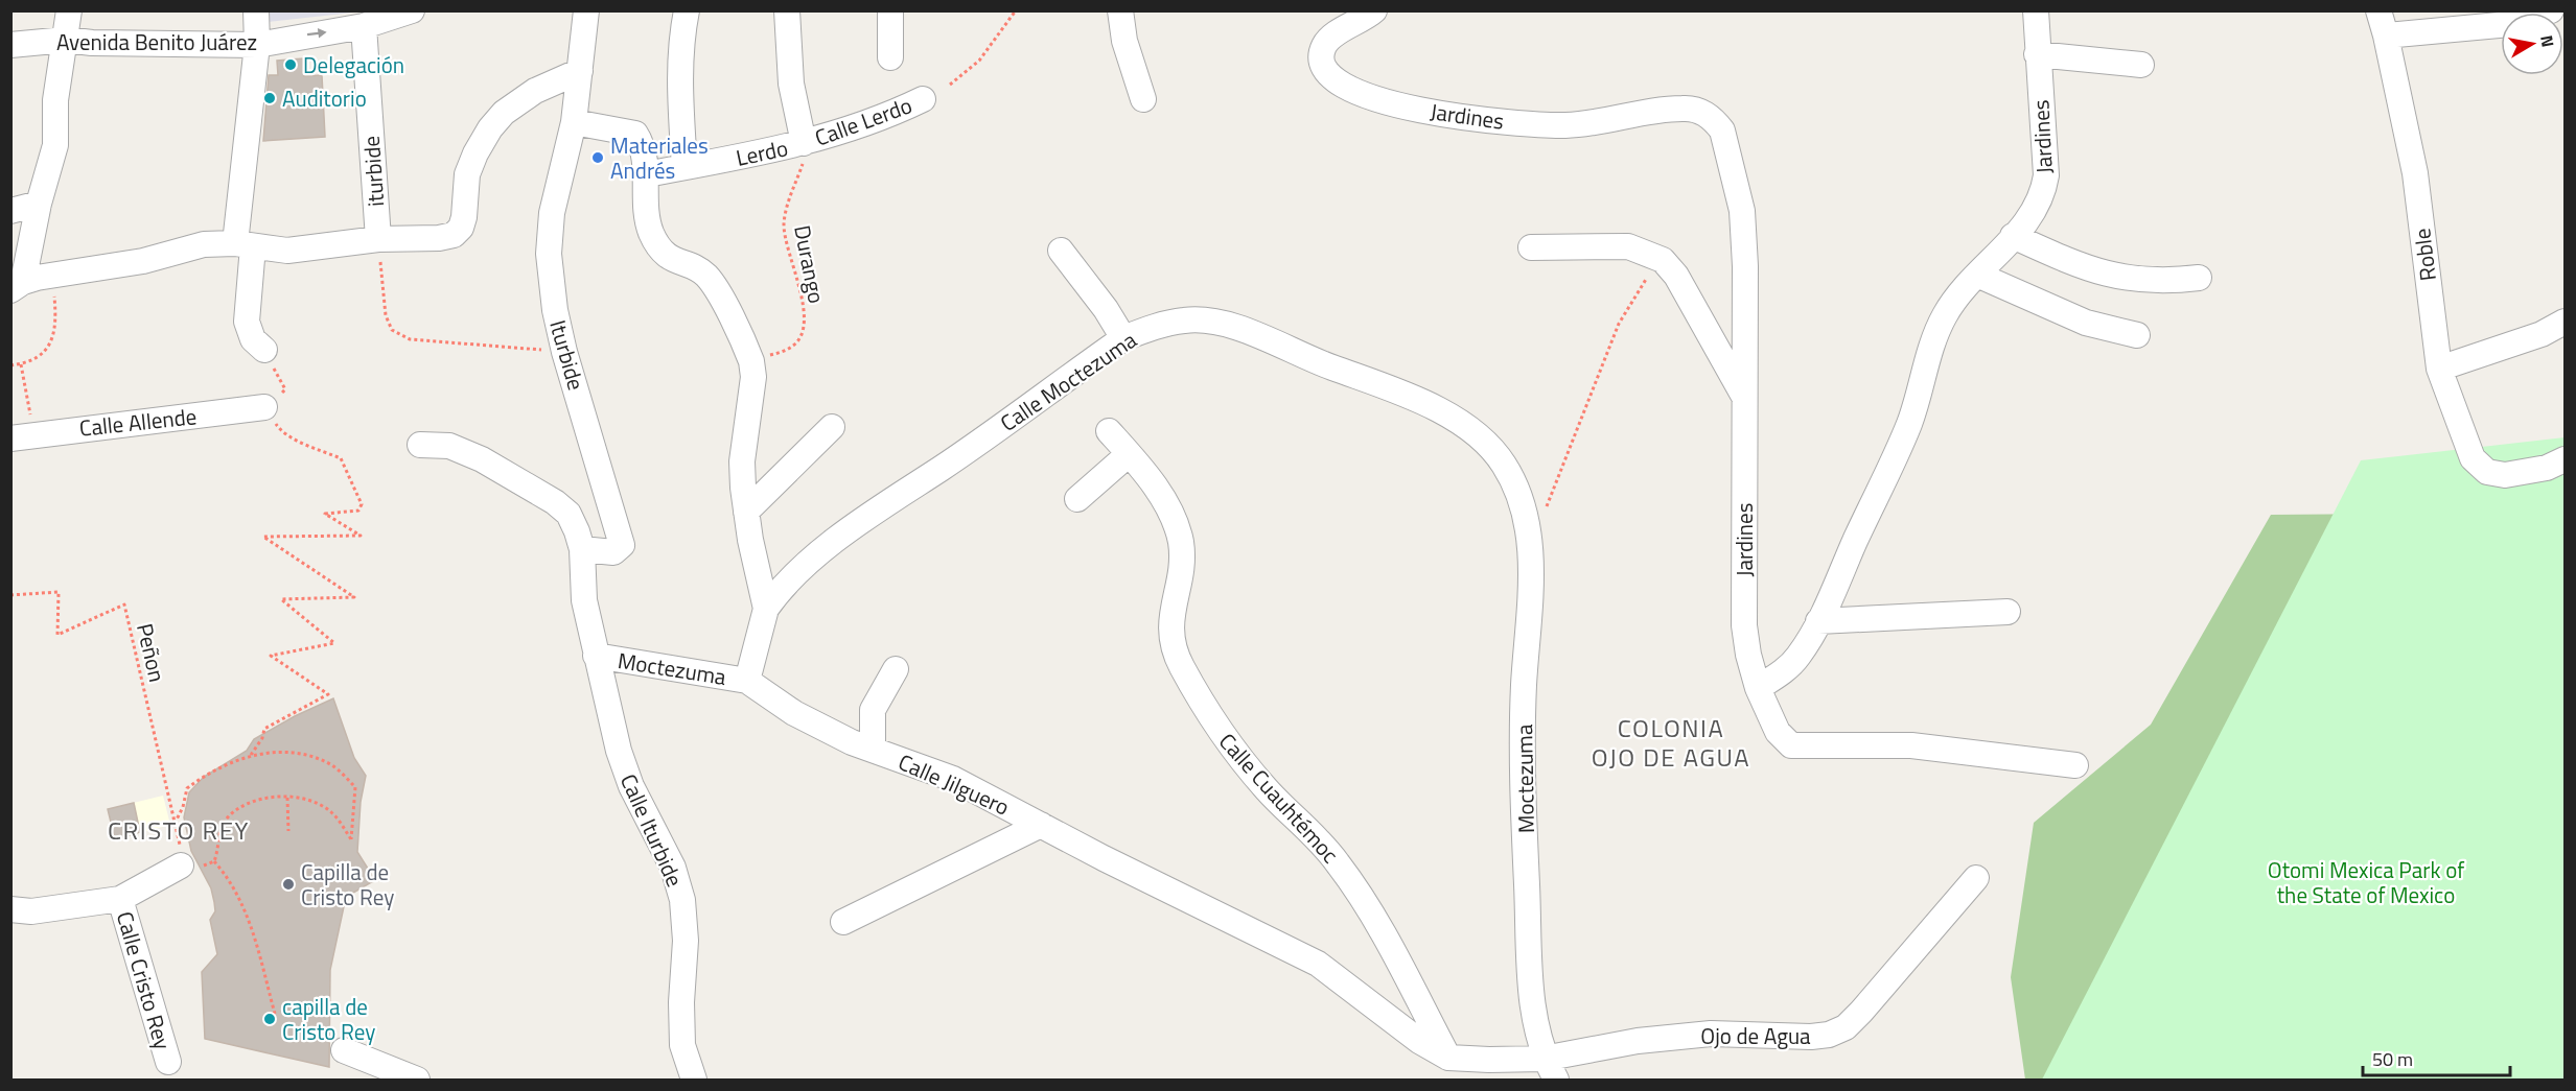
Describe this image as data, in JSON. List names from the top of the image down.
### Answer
{
  "streets": {
    "street": [
      "Avenida Benito Juárez",
      "Jardines",
      "Calle Lerdo",
      "Lerdo",
      "iturbide",
      "Roble",
      "Iturbide",
      "Calle Moctezuma",
      "Calle Allende",
      "Moctezuma",
      "Calle Jilguero",
      "Calle Cuauhtémoc",
      "Calle Iturbide",
      "Calle Cristo Rey",
      "Ojo de Agua"
    ],
    "path": ["Durango", "Peñon"]
  },
  "crossings": [
    ["Avenida Benito Juárez", "iturbide"],
    ["Calle Lerdo", "Lerdo"],
    ["Calle Lerdo", "Durango"],
    ["Lerdo", "Durango"],
    ["Calle Moctezuma", "Moctezuma"],
    ["Moctezuma", "Calle Jilguero"],
    ["Moctezuma", "Calle Iturbide"],
    ["Moctezuma", "Ojo de Agua"],
    ["Calle Jilguero", "Calle Cuauhtémoc"],
    ["Calle Jilguero", "Ojo de Agua"]
  ],
  "districts": ["COLONIA OJO DE AGUA", "CRISTO REY"],
  "parks": ["Otomi Mexica Park of the State of Mexico"],
  "places": [
    "Delegación",
    "Auditorio",
    "Materiales Andrés",
    "Capilla de Cristo Rey",
    "capilla de Cristo Rey"
  ],
  "scale_bar": "50 m",
  "north": "right"
}
